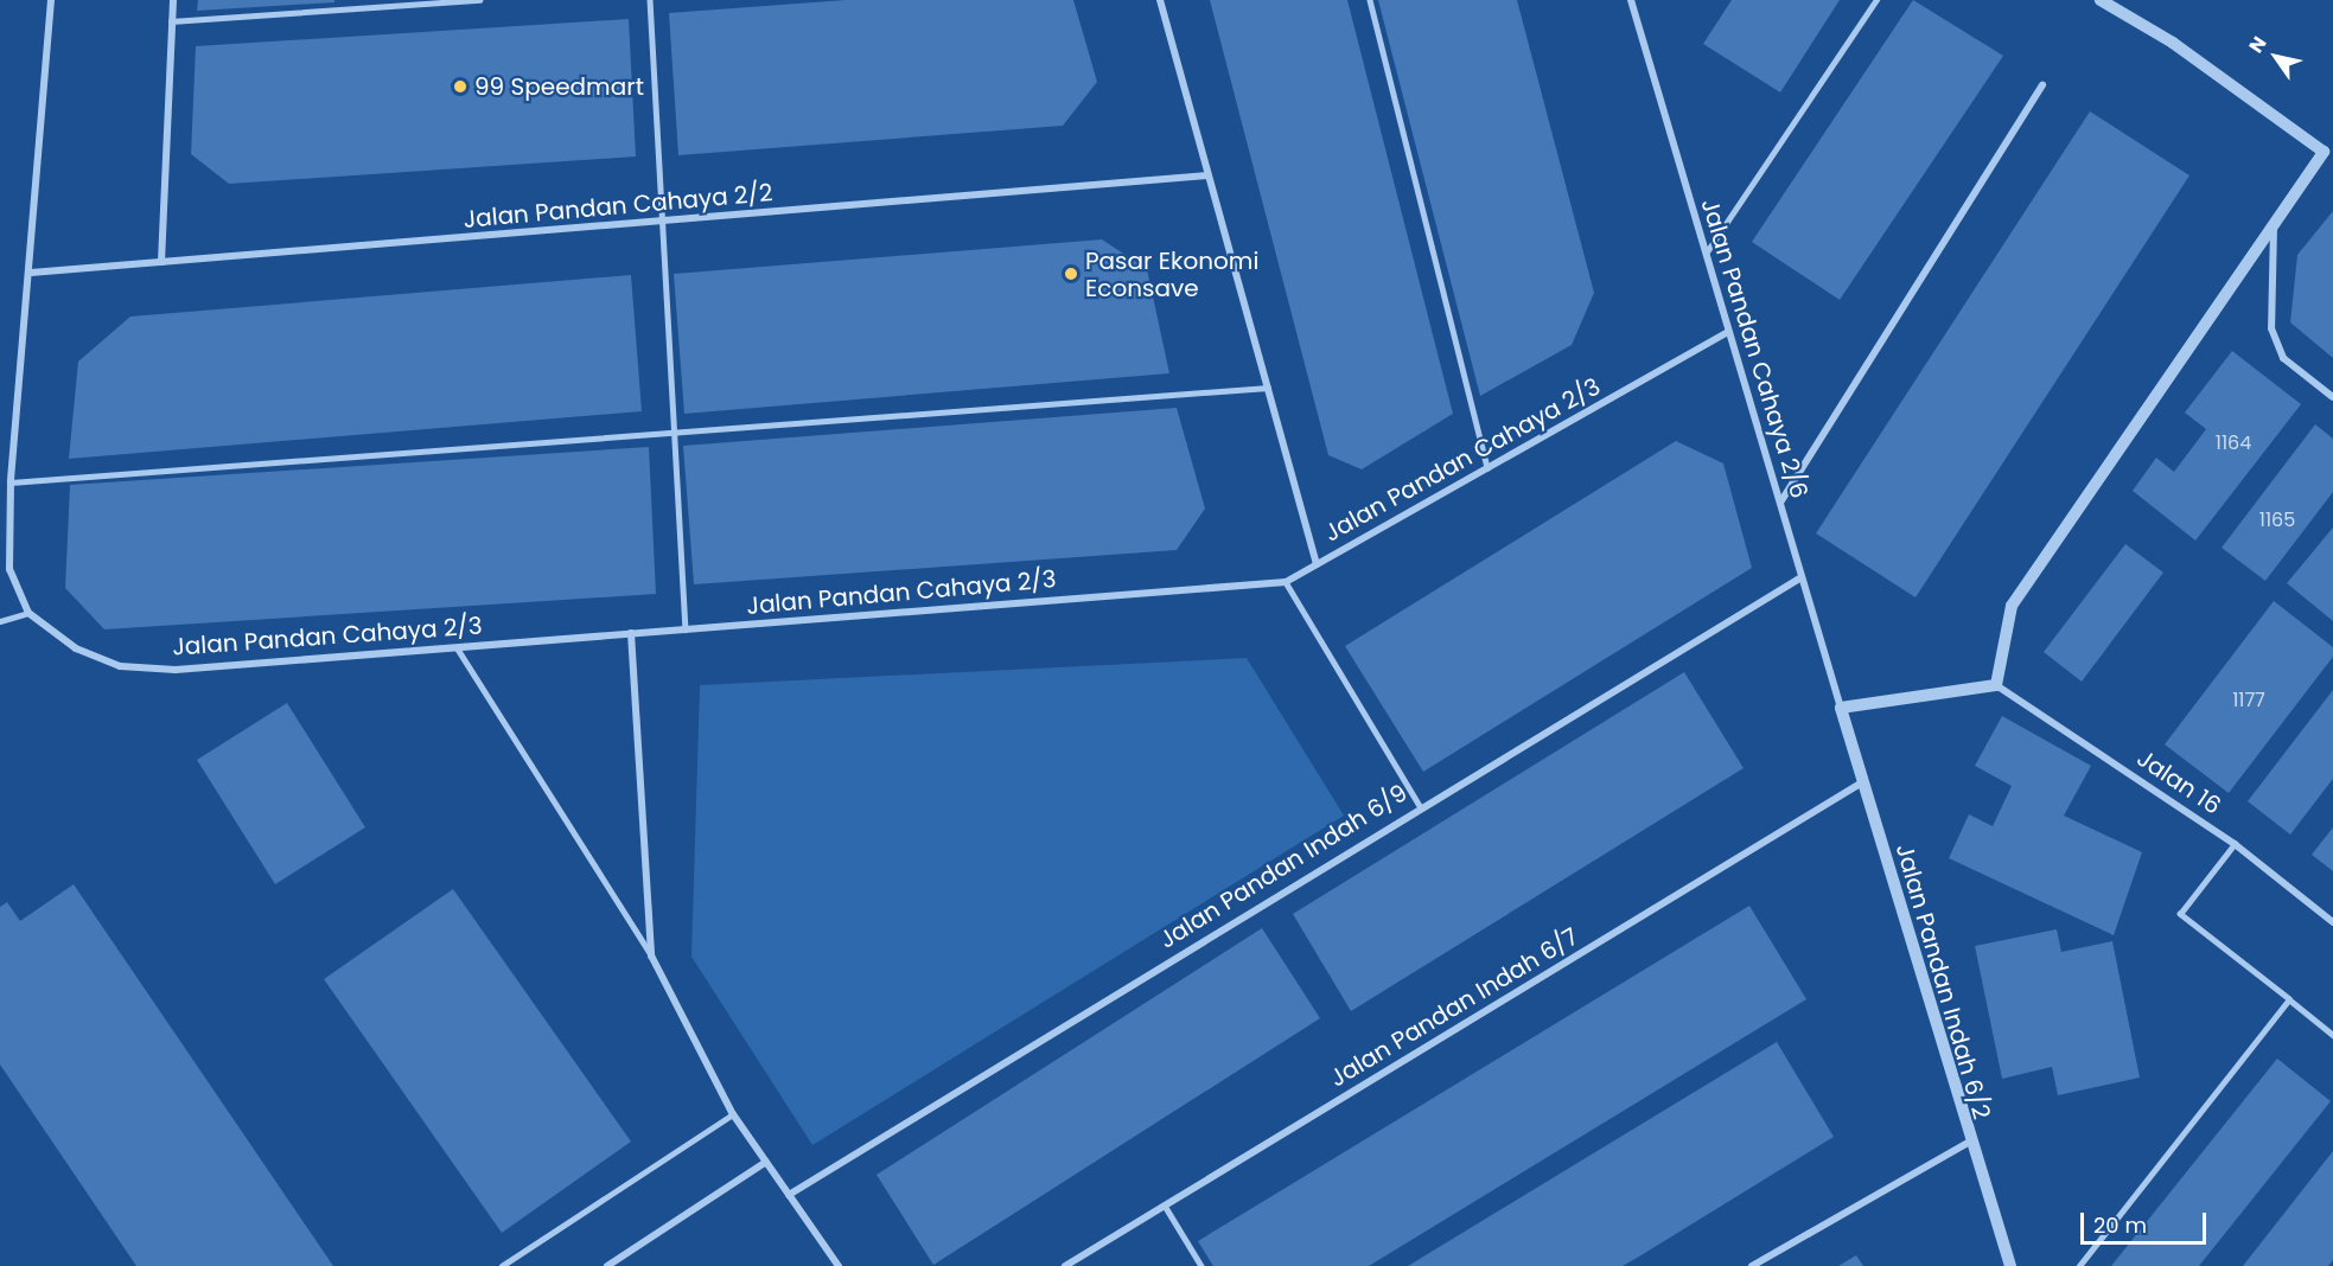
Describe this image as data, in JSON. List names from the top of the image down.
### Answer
{
  "streets": {
    "street": [
      "Jalan Pandan Cahaya 2/2",
      "Jalan Pandan Cahaya 2/6",
      "Jalan Pandan Cahaya 2/3",
      "Jalan 16",
      "Jalan Pandan Indah 6/9",
      "Jalan Pandan Indah 6/2",
      "Jalan Pandan Indah 6/7"
    ]
  },
  "crossings": [
    ["Jalan Pandan Cahaya 2/6", "Jalan Pandan Cahaya 2/3"],
    ["Jalan Pandan Cahaya 2/6", "Jalan Pandan Indah 6/9"],
    ["Jalan Pandan Cahaya 2/6", "Jalan Pandan Indah 6/2"],
    ["Jalan Pandan Indah 6/2", "Jalan Pandan Indah 6/7"]
  ],
  "places": ["99 Speedmart", "Pasar Ekonomi Econsave"],
  "house_numbers": ["1164", "1165", "1177"],
  "scale_bar": "20 m",
  "north": "top left"
}
